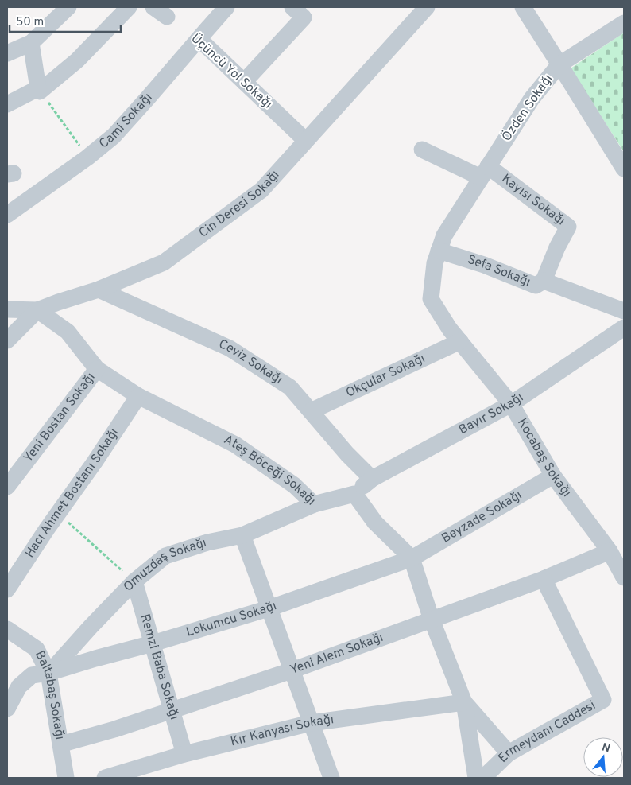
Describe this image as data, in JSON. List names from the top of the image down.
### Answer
{
  "streets": {
    "street": [
      "Üçüncü Yol Sokağı",
      "Özden Sokağı",
      "Cami Sokağı",
      "Kayısı Sokağı",
      "Cin Deresi Sokağı",
      "Sefa Sokağı",
      "Ceviz Sokağı",
      "Okçular Sokağı",
      "Bayır Sokağı",
      "Yeni Bostan Sokağı",
      "Kocabaş Sokağı",
      "Ateş Böceği Sokağı",
      "Hacı Ahmet Bostanı Sokağı",
      "Beyzade Sokağı",
      "Omuzdaş Sokağı",
      "Lokumcu Sokağı",
      "Yeni Alem Sokağı",
      "Remzi Baba Sokağı",
      "Baltabaş Sokağı",
      "Kır Kahyası Sokağı",
      "Ermeydanı Caddesi"
    ]
  },
  "crossings": [
    ["Üçüncü Yol Sokağı", "Cami Sokağı"],
    ["Üçüncü Yol Sokağı", "Cin Deresi Sokağı"],
    ["Özden Sokağı", "Kayısı Sokağı"],
    ["Özden Sokağı", "Sefa Sokağı"],
    ["Özden Sokağı", "Okçular Sokağı"],
    ["Özden Sokağı", "Kocabaş Sokağı"],
    ["Kayısı Sokağı", "Sefa Sokağı"],
    ["Cin Deresi Sokağı", "Ceviz Sokağı"],
    ["Cin Deresi Sokağı", "Ateş Böceği Sokağı"],
    ["Ceviz Sokağı", "Okçular Sokağı"],
    ["Ceviz Sokağı", "Bayır Sokağı"],
    ["Okçular Sokağı", "Kocabaş Sokağı"],
    ["Bayır Sokağı", "Kocabaş Sokağı"],
    ["Bayır Sokağı", "Ateş Böceği Sokağı"],
    ["Yeni Bostan Sokağı", "Ateş Böceği Sokağı"],
    ["Kocabaş Sokağı", "Beyzade Sokağı"],
    ["Kocabaş Sokağı", "Yeni Alem Sokağı"],
    ["Ateş Böceği Sokağı", "Hacı Ahmet Bostanı Sokağı"],
    ["Ateş Böceği Sokağı", "Omuzdaş Sokağı"],
    ["Beyzade Sokağı", "Lokumcu Sokağı"],
    ["Omuzdaş Sokağı", "Lokumcu Sokağı"],
    ["Omuzdaş Sokağı", "Remzi Baba Sokağı"],
    ["Omuzdaş Sokağı", "Baltabaş Sokağı"],
    ["Lokumcu Sokağı", "Remzi Baba Sokağı"],
    ["Lokumcu Sokağı", "Baltabaş Sokağı"],
    ["Yeni Alem Sokağı", "Remzi Baba Sokağı"],
    ["Yeni Alem Sokağı", "Baltabaş Sokağı"],
    ["Yeni Alem Sokağı", "Ermeydanı Caddesi"],
    ["Remzi Baba Sokağı", "Kır Kahyası Sokağı"]
  ],
  "scale_bar": "50 m",
  "north": "top"
}
